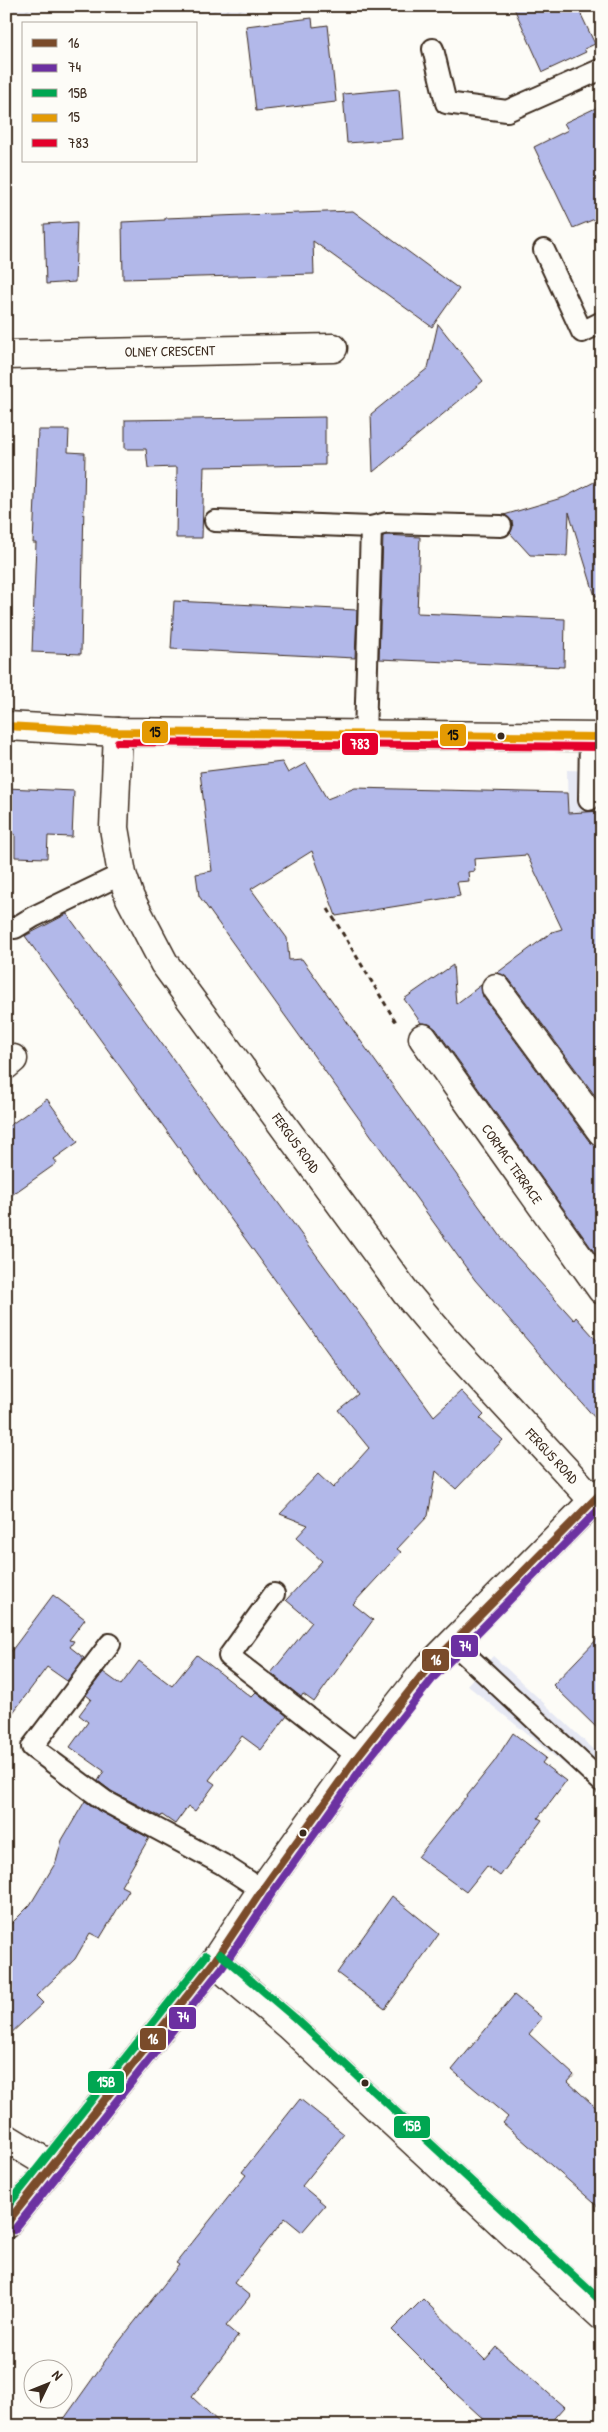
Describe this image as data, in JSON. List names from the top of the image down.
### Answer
{
  "streets": {
    "street": ["OLNEY CRESCENT", "FERGUS ROAD", "CORMAC TERRACE"]
  },
  "lines": [
    "transit line 15",
    "transit line 783",
    "transit line 16",
    "transit line 74",
    "transit line 15B"
  ],
  "legend": [
    "16",
    "74",
    "15B",
    "15",
    "783"
  ],
  "north": "top right"
}
